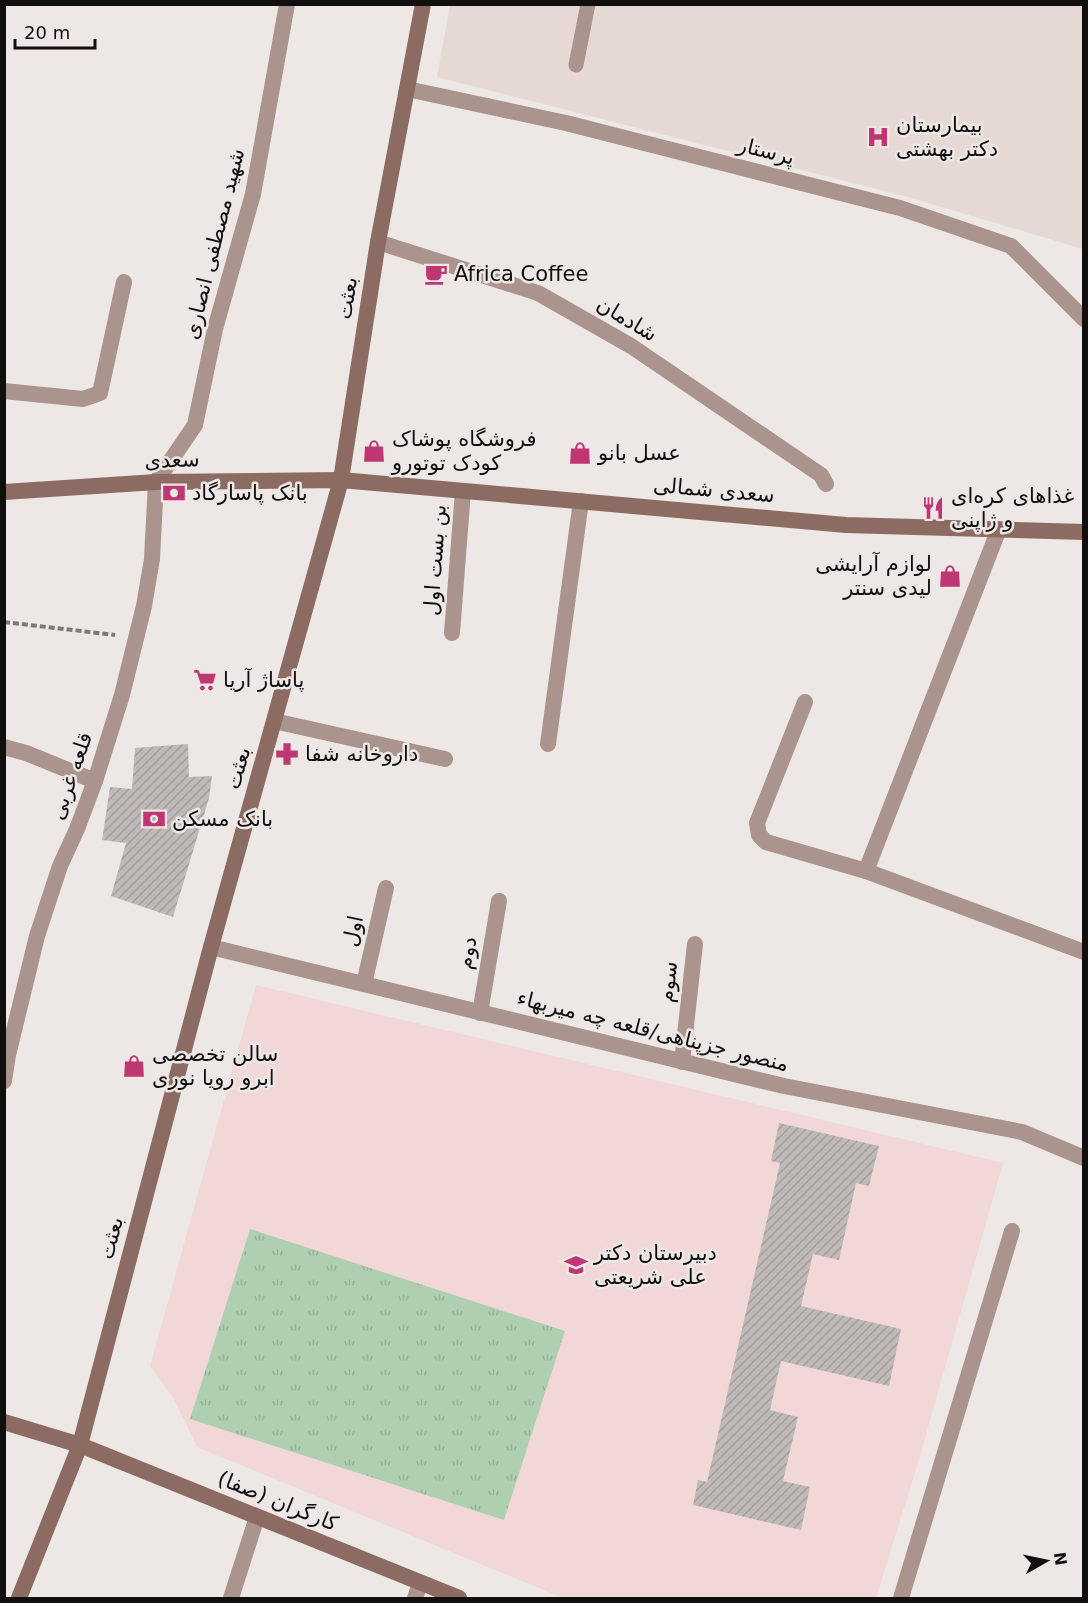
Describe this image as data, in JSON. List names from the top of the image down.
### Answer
{
  "streets": {
    "main road": [
      "بعثت",
      "سعدی",
      "سعدی شمالی",
      "کارگران (صفا)"
    ],
    "street": [
      "پرستار",
      "شهید مصطفی انصاری",
      "شادمان",
      "بن بست اول",
      "قلعه غربی",
      "اول",
      "دوم",
      "سوم",
      "منصور جزپناهی/قلعه چه میربهاء"
    ]
  },
  "crossings": [
    ["پرستار", "بعثت"],
    ["شهید مصطفی انصاری", "سعدی"],
    ["شهید مصطفی انصاری", "قلعه غربی"],
    ["بعثت", "شادمان"],
    ["بعثت", "سعدی"],
    ["بعثت", "سعدی شمالی"],
    ["بعثت", "منصور جزپناهی/قلعه چه میربهاء"],
    ["بعثت", "کارگران (صفا)"],
    ["سعدی", "سعدی شمالی"],
    ["سعدی", "قلعه غربی"],
    ["سعدی شمالی", "بن بست اول"],
    ["اول", "منصور جزپناهی/قلعه چه میربهاء"],
    ["دوم", "منصور جزپناهی/قلعه چه میربهاء"],
    ["سوم", "منصور جزپناهی/قلعه چه میربهاء"]
  ],
  "places": {
    "hospital": ["بیمارستان دکتر بهشتی"],
    "cafe": ["Africa Coffee"],
    "shop": [
      "فروشگاه پوشاک کودک توتورو",
      "عسل بانو",
      "لوازم آرایشی لیدی سنتر",
      "سالن تخصصی ابرو رویا نوری"
    ],
    "bank": ["بانک پاسارگاد", "بانک مسکن"],
    "restaurant": ["غذاهای کره‌ای و ژاپنی"],
    "supermarket": ["پاساژ آریا"],
    "pharmacy": ["داروخانه شفا"],
    "school or university": ["دبیرستان دکتر علی شریعتی"]
  },
  "scale_bar": "20 m",
  "north": "right"
}
